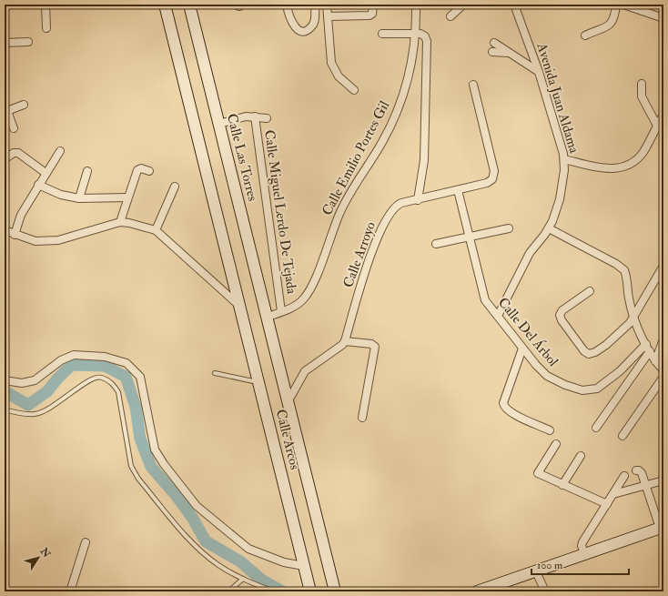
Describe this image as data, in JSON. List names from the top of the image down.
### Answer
{
  "streets": {
    "main road": ["Calle Las Torres", "Calle Arcos"],
    "street": [
      "Avenida Juan Aldama",
      "Calle Emilio Portes Gil",
      "Calle Miguel Lerdo De Tejada",
      "Calle Arroyo",
      "Calle Del Árbol"
    ]
  },
  "crossings": [
    ["Avenida Juan Aldama", "Calle Del Árbol"],
    ["Calle Las Torres", "Calle Emilio Portes Gil"],
    ["Calle Las Torres", "Calle Arcos"],
    ["Calle Emilio Portes Gil", "Calle Miguel Lerdo De Tejada"],
    ["Calle Emilio Portes Gil", "Calle Arcos"],
    ["Calle Arroyo", "Calle Del Árbol"]
  ],
  "scale_bar": "100 m",
  "north": "top right"
}
